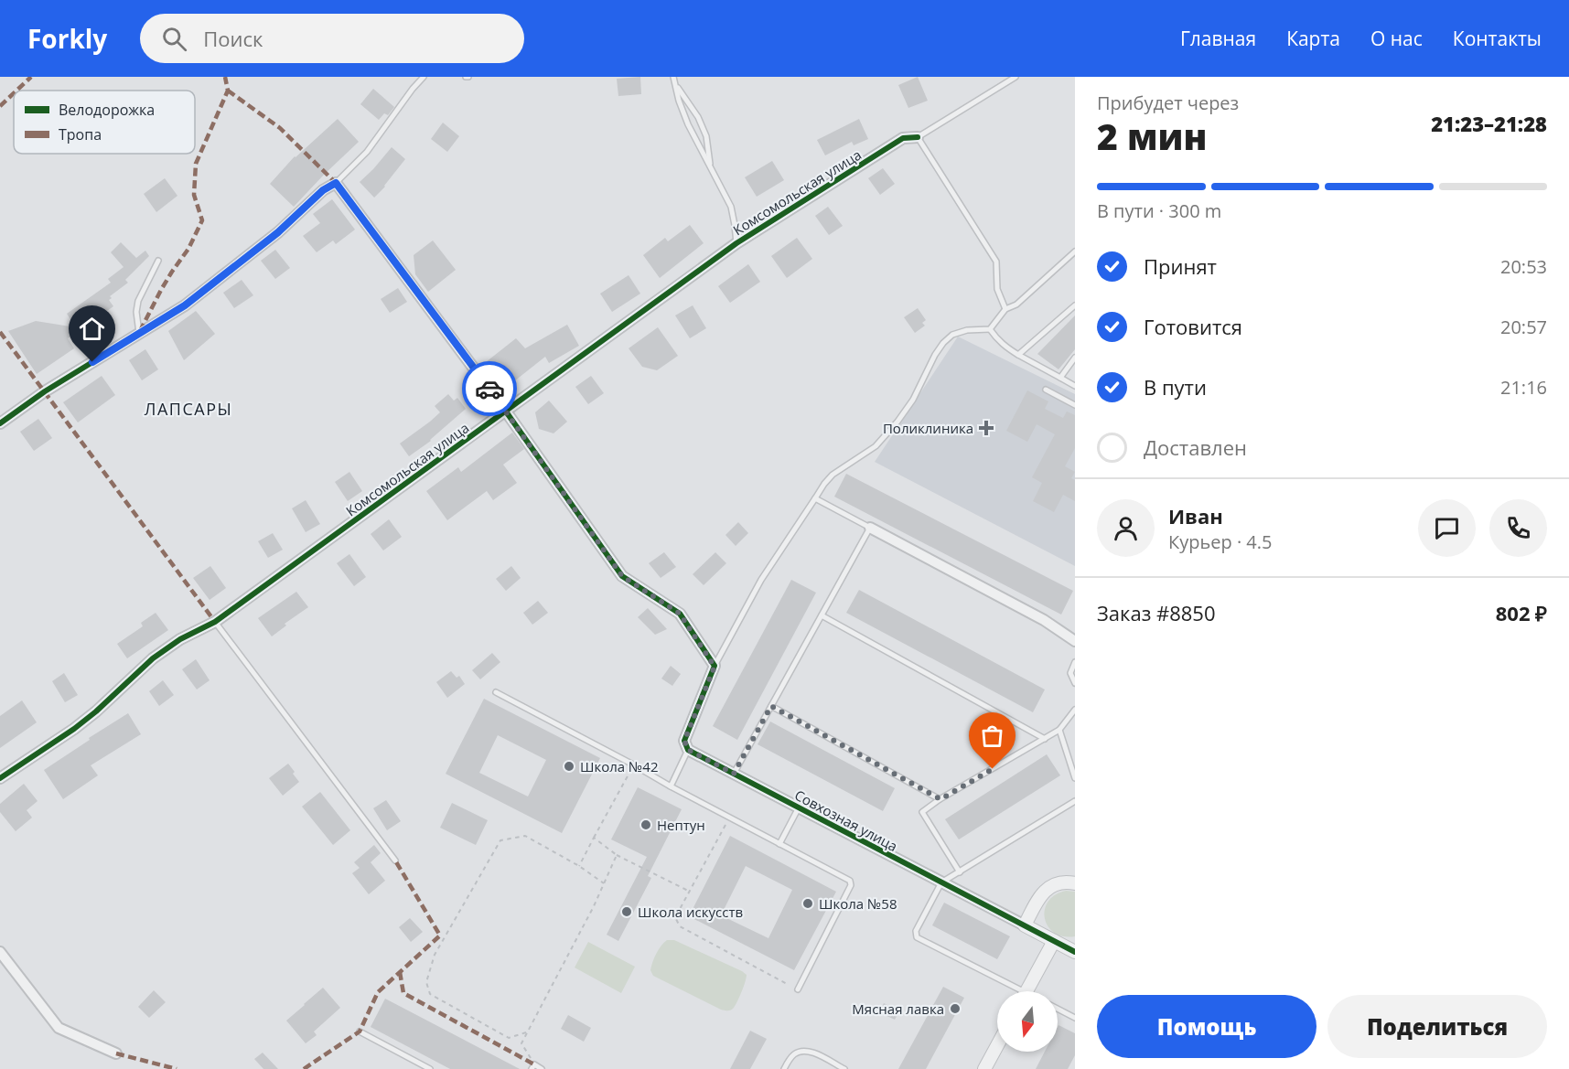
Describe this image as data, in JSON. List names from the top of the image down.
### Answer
{
  "streets": {
    "street": ["Комсомольская улица", "Совхозная улица"]
  },
  "districts": ["ЛАПСАРЫ"],
  "places": {
    "health": ["Поликлиника"],
    "other": [
      "Школа №42",
      "Нептун",
      "Школа №58",
      "Школа искусств",
      "Мясная лавка"
    ]
  },
  "legend": ["Велодорожка", "Тропа"],
  "north": "bottom",
  "page": {
    "header": "Forkly",
    "search": "Поиск",
    "nav": [
      "Главная",
      "Карта",
      "О нас",
      "Контакты"
    ],
    "heading": ["2 мин", "Прибудет через", "21:23–21:28"],
    "panel": [
      "Иван",
      "Курьер · 4.5",
      "Заказ #8850",
      "802 ₽"
    ],
    "bar": "В пути · 300 m",
    "list": [
      ["Принят", "20:53"],
      ["Готовится", "20:57"],
      ["В пути", "21:16"],
      "Доставлен"
    ],
    "buttons": ["Помощь", "Поделиться"]
  }
}
